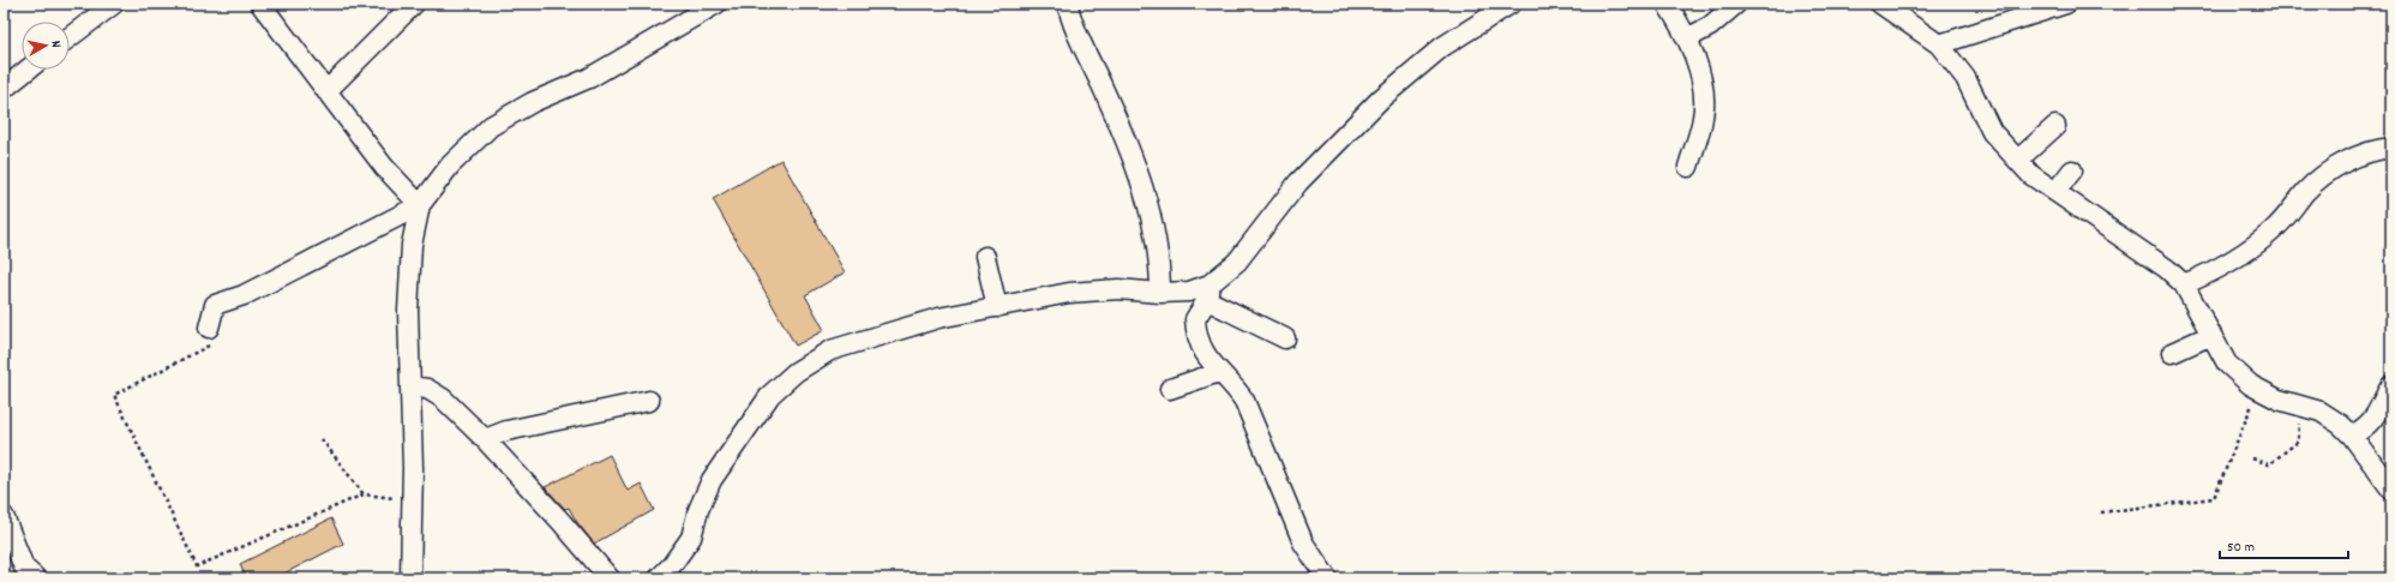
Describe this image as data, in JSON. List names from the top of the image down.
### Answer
{
  "scale_bar": "50 m",
  "north": "right"
}
